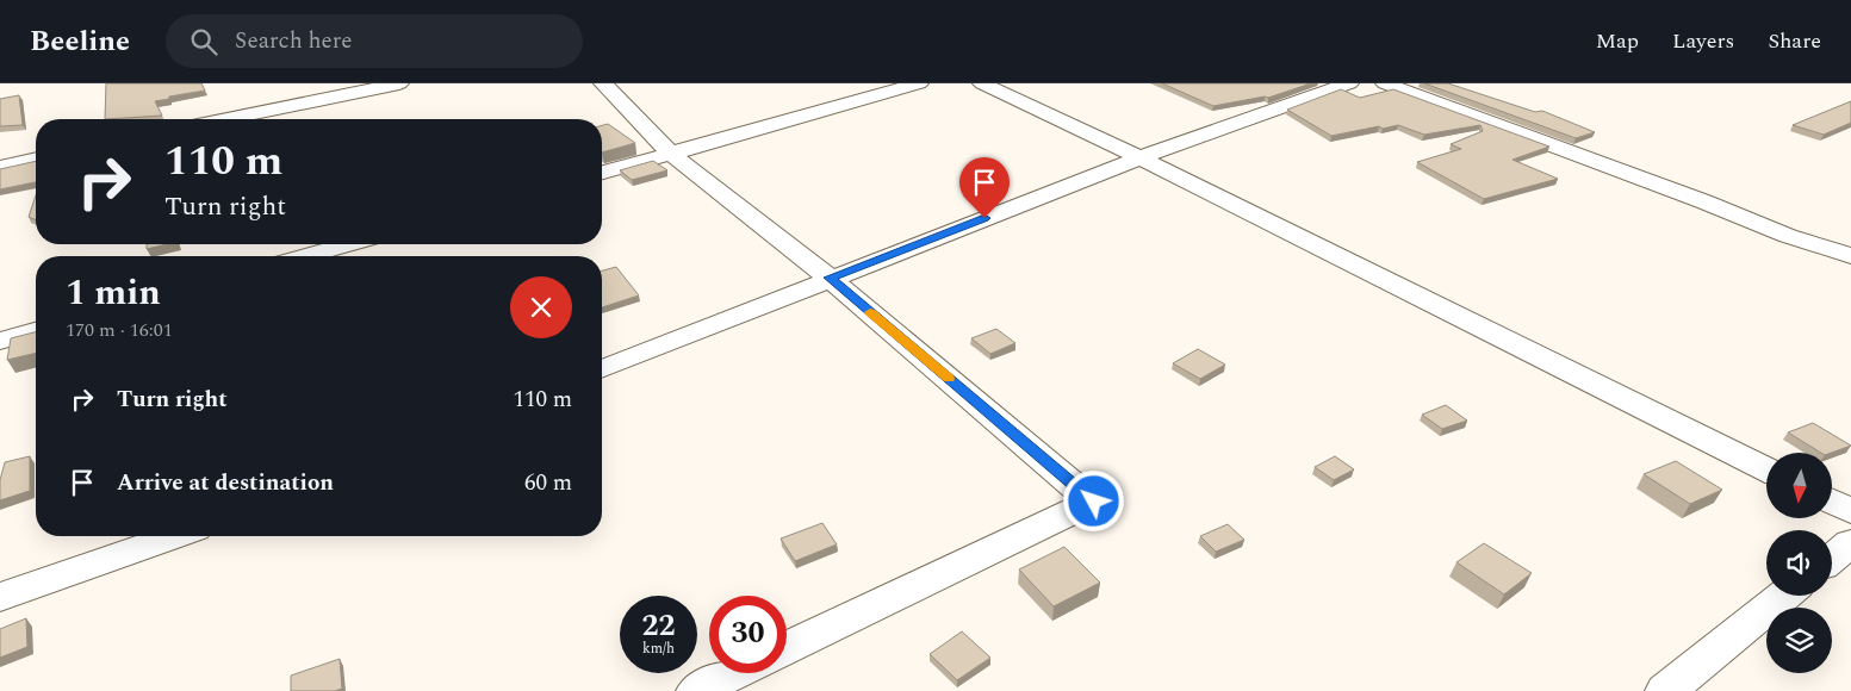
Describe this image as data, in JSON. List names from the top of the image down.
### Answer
{
  "north": "bottom",
  "page": {
    "header": "Beeline",
    "search": "Search here",
    "nav": ["Map", "Layers", "Share"],
    "turn": ["110 m", "Turn right"],
    "heading": ["1 min", "170 m · 16:01"],
    "list": [
      {
        "name": "Turn right",
        "value": "110 m"
      },
      {
        "name": "Arrive at destination",
        "value": "60 m"
      }
    ],
    "speed": "22 km/h",
    "limit": "30"
  }
}
